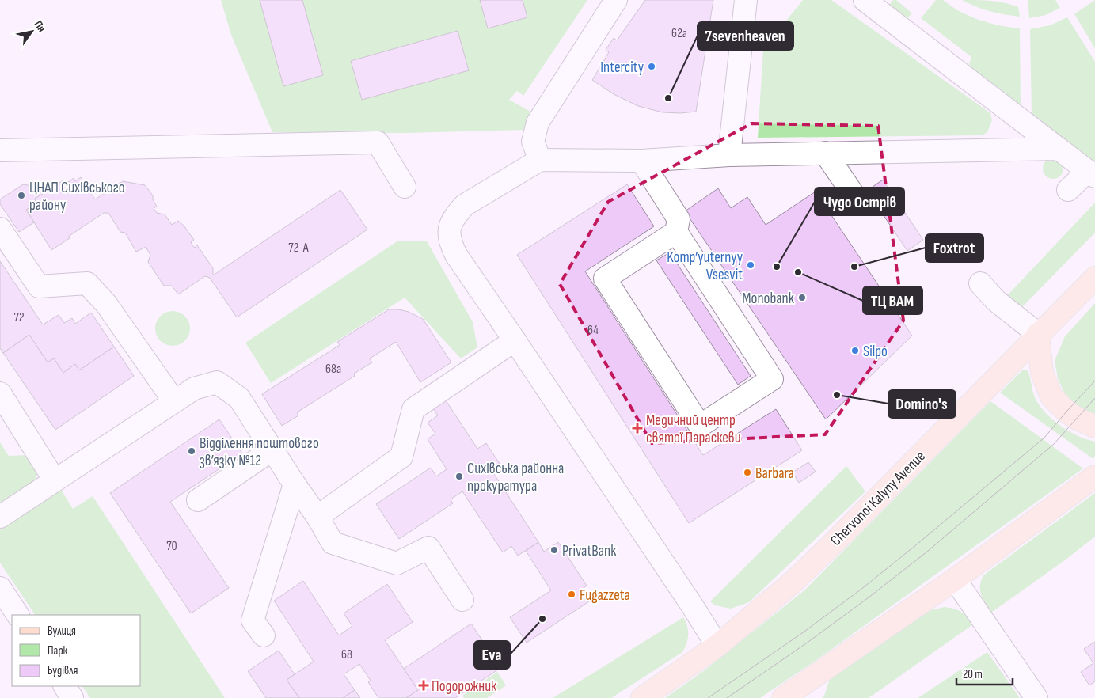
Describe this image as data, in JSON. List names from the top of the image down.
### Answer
{
  "streets": {
    "main road": ["Chervonoi Kalyny Avenue"]
  },
  "places": {
    "other": [
      "Intercity",
      "7sevenheaven",
      "ЦНАП Сихівського району",
      "Komp’yuternyy Vsesvit",
      "Чудо Острів",
      "Foxtrot",
      "ТЦ ВАМ",
      "Monobank",
      "Silpo",
      "Domino's",
      "Відділення поштового зв’язку №12",
      "Barbara",
      "Сихівська районна прокуратура",
      "PrivatBank",
      "Fugazzeta",
      "Eva"
    ],
    "health": ["Медичний центр святої Параскеви", "Подорожник"]
  },
  "house_numbers": [
    "62а",
    "72-А",
    "72",
    "64",
    "68а",
    "70",
    "68"
  ],
  "legend": ["Вулиця", "Парк", "Будівля"],
  "scale_bar": "20 m",
  "north": "top right"
}
